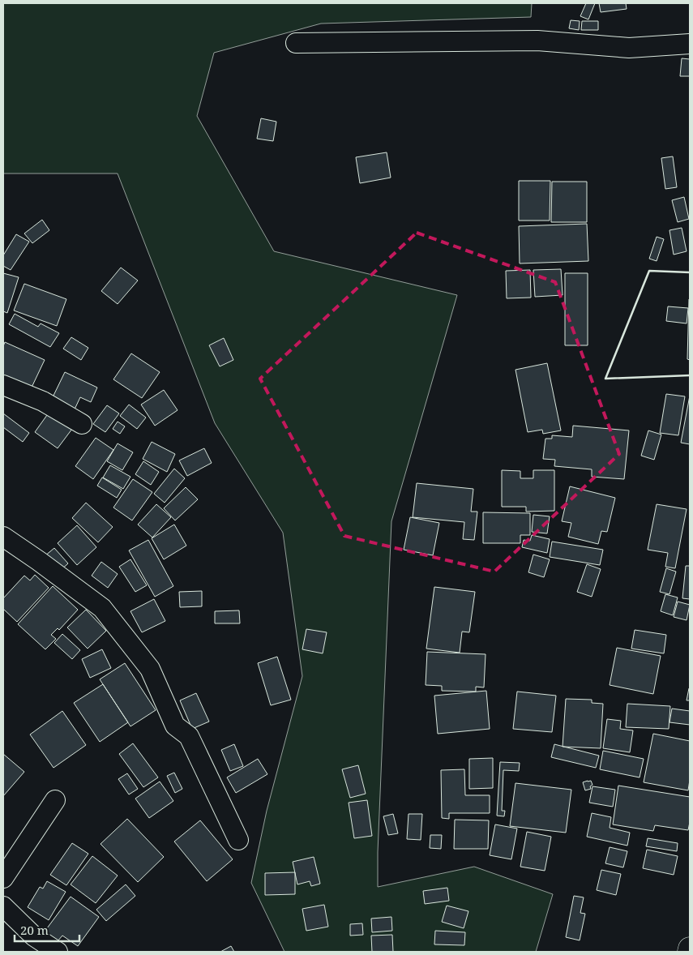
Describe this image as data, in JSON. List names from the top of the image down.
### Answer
{
  "scale_bar": "20 m"
}
